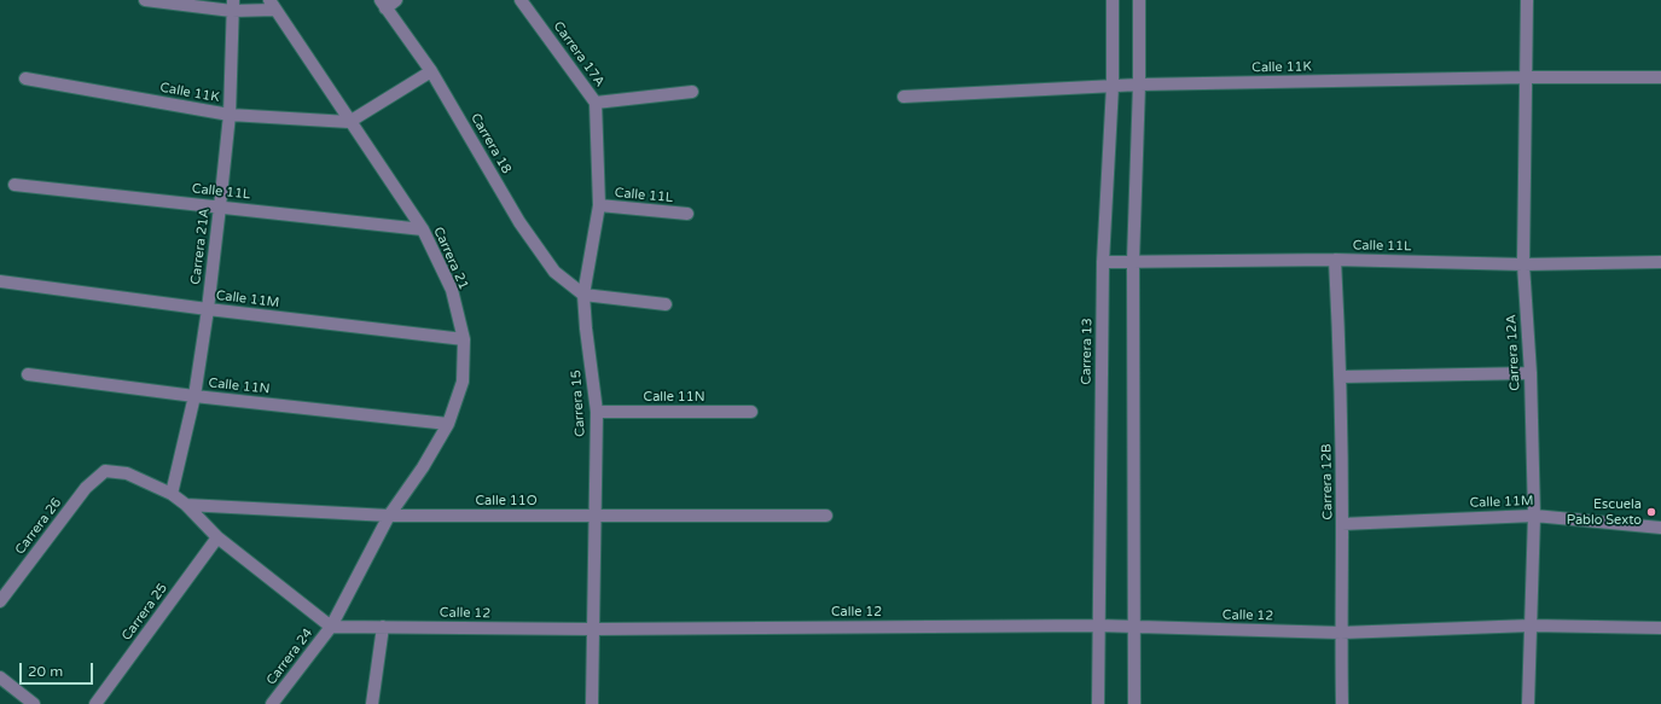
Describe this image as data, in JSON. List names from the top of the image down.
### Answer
{
  "streets": {
    "street": [
      "Carrera 17A",
      "Calle 11K",
      "Carrera 18",
      "Calle 11L",
      "Carrera 21A",
      "Carrera 21",
      "Calle 11M",
      "Carrera 13",
      "Carrera 12A",
      "Calle 11N",
      "Carrera 15",
      "Carrera 12B",
      "Calle 11O",
      "Carrera 26",
      "Carrera 25",
      "Calle 12",
      "Carrera 24"
    ]
  },
  "crossings": [
    ["Carrera 17A", "Carrera 15"],
    ["Calle 11K", "Carrera 21A"],
    ["Calle 11K", "Carrera 21"],
    ["Calle 11K", "Carrera 13"],
    ["Calle 11K", "Carrera 12A"],
    ["Carrera 18", "Carrera 15"],
    ["Calle 11L", "Carrera 21A"],
    ["Calle 11L", "Carrera 21"],
    ["Calle 11L", "Carrera 13"],
    ["Calle 11L", "Carrera 12A"],
    ["Calle 11L", "Carrera 15"],
    ["Calle 11L", "Carrera 12B"],
    ["Carrera 21A", "Calle 11M"],
    ["Carrera 21A", "Calle 11N"],
    ["Carrera 21A", "Carrera 26"],
    ["Carrera 21", "Calle 11M"],
    ["Carrera 21", "Calle 11N"],
    ["Carrera 21", "Calle 11O"],
    ["Carrera 21", "Calle 12"],
    ["Carrera 21", "Carrera 24"],
    ["Calle 11M", "Carrera 12A"],
    ["Calle 11M", "Carrera 12B"],
    ["Carrera 13", "Calle 12"],
    ["Carrera 12A", "Calle 12"],
    ["Calle 11N", "Carrera 15"],
    ["Carrera 15", "Calle 11O"],
    ["Carrera 15", "Calle 12"],
    ["Carrera 12B", "Calle 12"],
    ["Calle 12", "Carrera 24"]
  ],
  "places": ["Escuela Pablo Sexto"],
  "scale_bar": "20 m"
}
